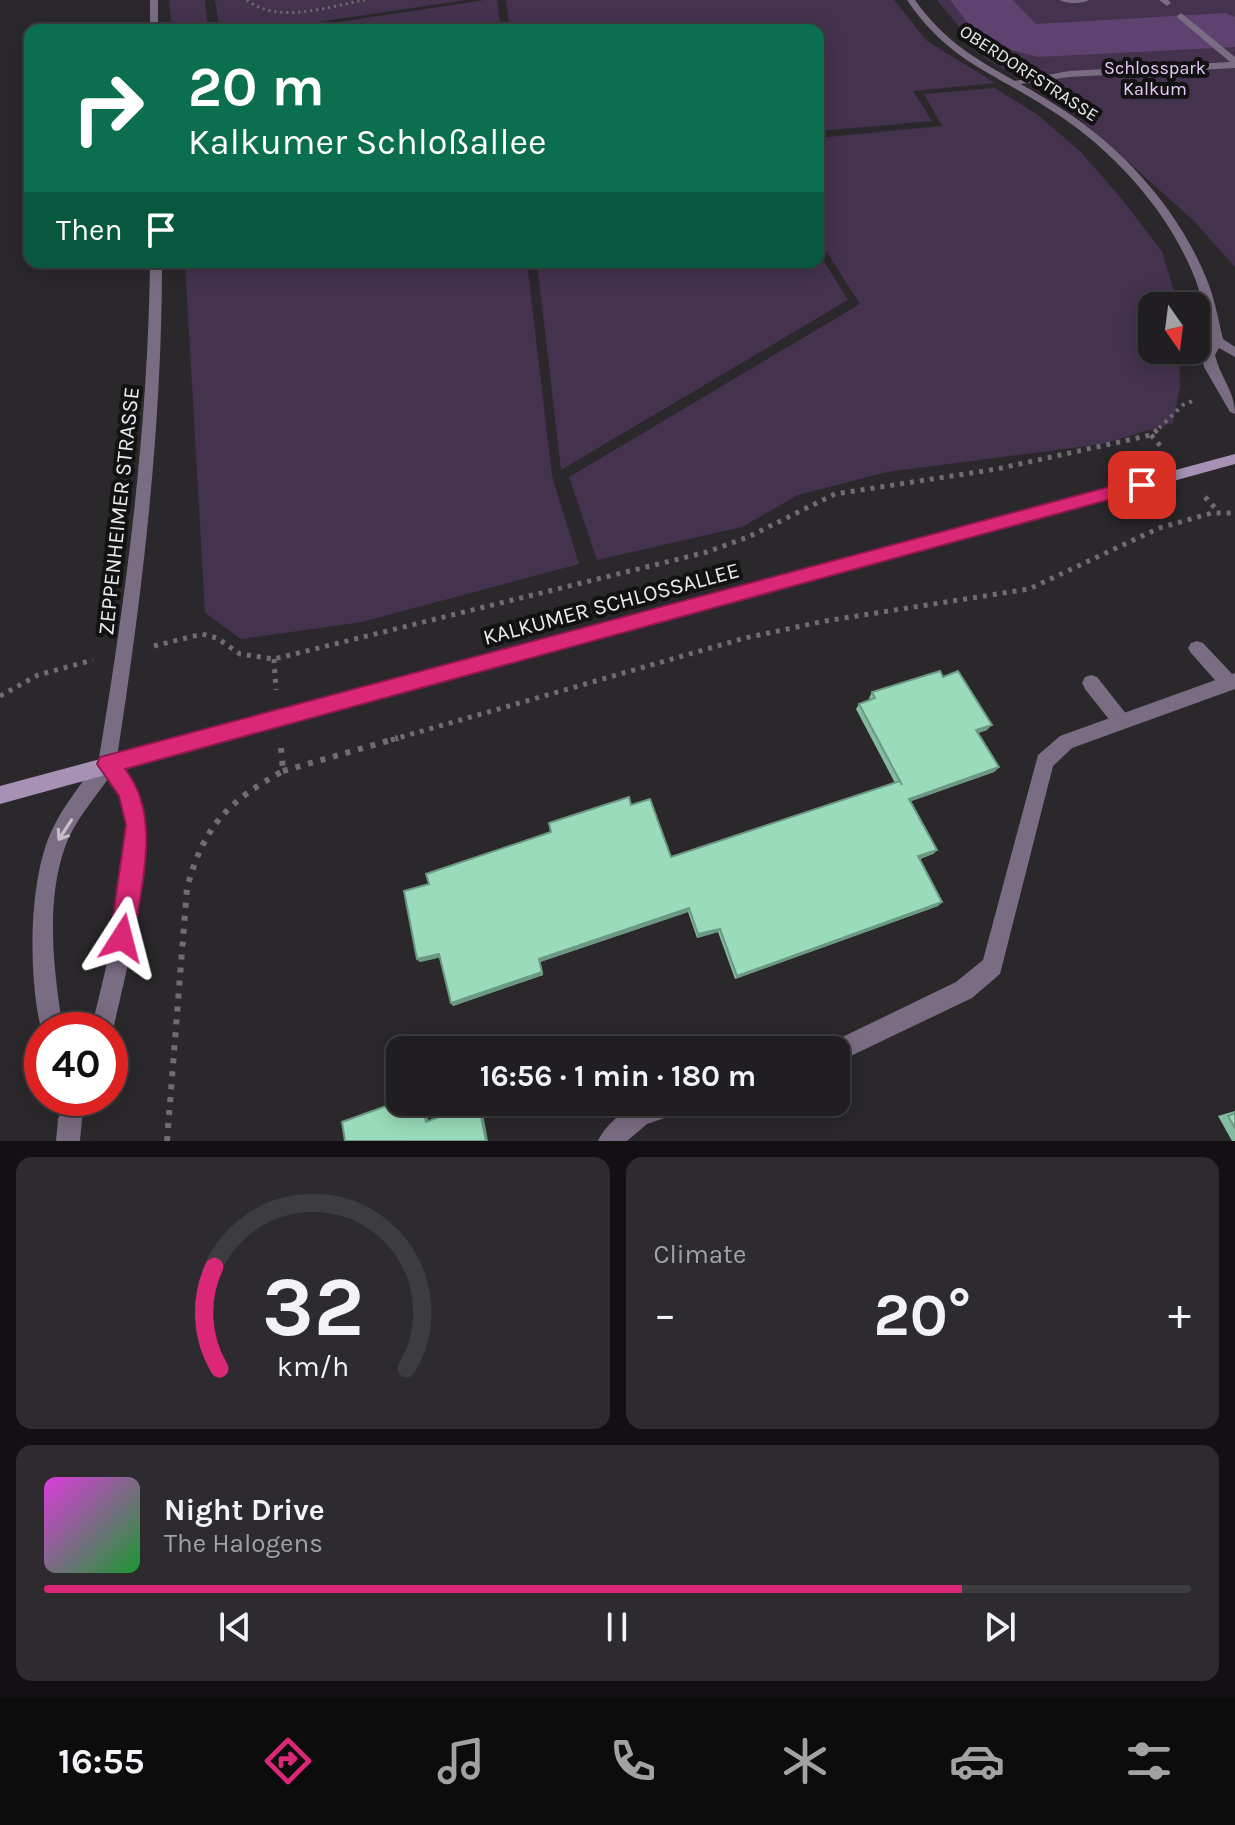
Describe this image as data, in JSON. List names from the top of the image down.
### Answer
{
  "streets": {
    "main road": ["KALKUMER SCHLOSSALLEE"],
    "street": ["OBERDORFSTRASSE", "ZEPPENHEIMER STRASSE"]
  },
  "crossings": [
    ["ZEPPENHEIMER STRASSE", "KALKUMER SCHLOSSALLEE"]
  ],
  "parks": ["Schlosspark Kalkum"],
  "north": "bottom",
  "page": {
    "turn": ["20 m", "Kalkumer Schloßallee"],
    "then": "Then",
    "limit": "40",
    "trip": "16:56 · 1 min · 180 m",
    "tile": "Climate",
    "heat": ["−", "20°", "+"],
    "song": ["Night Drive", "The Halogens"],
    "tabs": "16:55",
    "gauge": ["32", "km/h"]
  }
}
